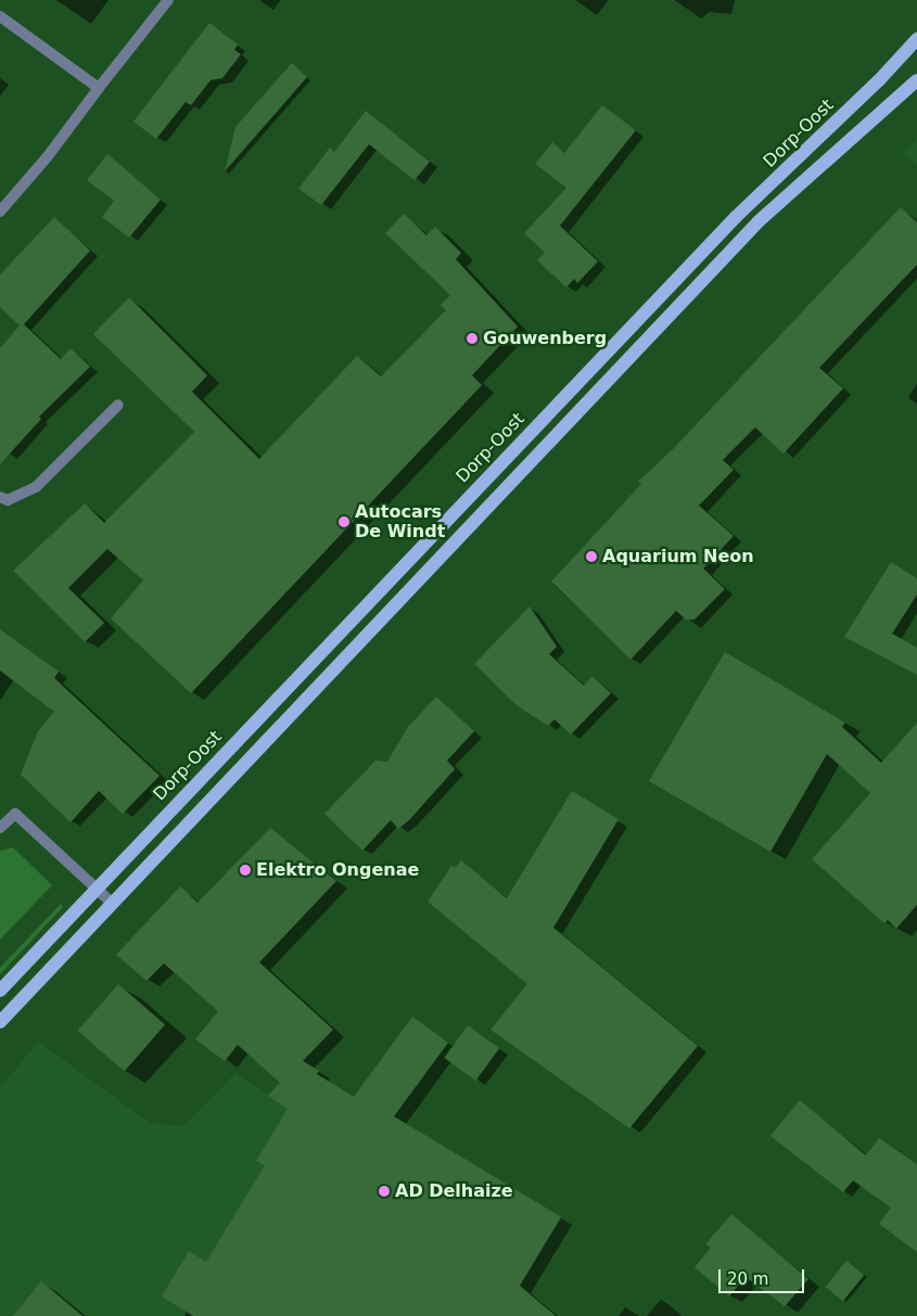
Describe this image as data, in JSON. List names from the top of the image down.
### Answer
{
  "streets": {
    "main road": ["Dorp-Oost"]
  },
  "places": [
    "Gouwenberg",
    "Autocars De Windt",
    "Aquarium Neon",
    "Elektro Ongenae",
    "AD Delhaize"
  ],
  "scale_bar": "20 m"
}
